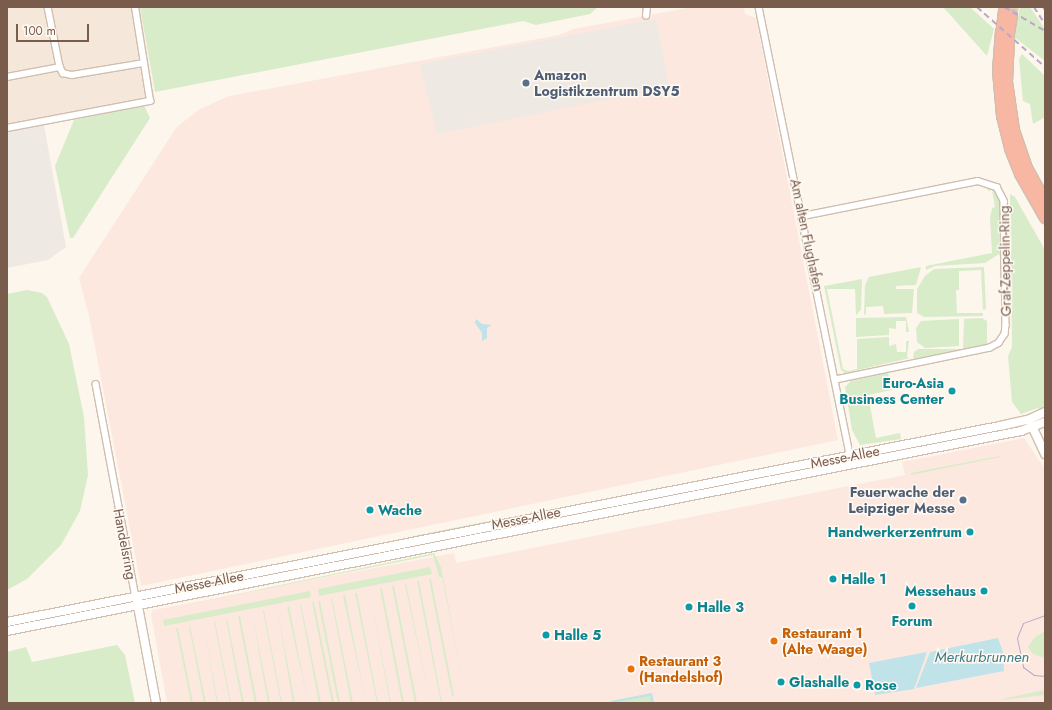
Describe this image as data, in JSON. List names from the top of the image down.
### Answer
{
  "streets": {
    "main road": ["Messe-Allee", "Handelsring"],
    "street": ["Am alten Flughafen", "Graf-Zeppelin-Ring"]
  },
  "crossings": [
    ["Am alten Flughafen", "Graf-Zeppelin-Ring"],
    ["Am alten Flughafen", "Messe-Allee"],
    ["Messe-Allee", "Handelsring"]
  ],
  "water": ["Merkurbrunnen"],
  "places": [
    "Amazon Logistikzentrum DSY5",
    "Euro-Asia Business Center",
    "Feuerwache der Leipziger Messe",
    "Wache",
    "Handwerkerzentrum",
    "Halle 1",
    "Messehaus",
    "Forum",
    "Halle 3",
    "Halle 5",
    "Restaurant 1 (Alte Waage)",
    "Restaurant 3 (Handelshof)",
    "Glashalle",
    "Rose"
  ],
  "scale_bar": "100 m"
}
